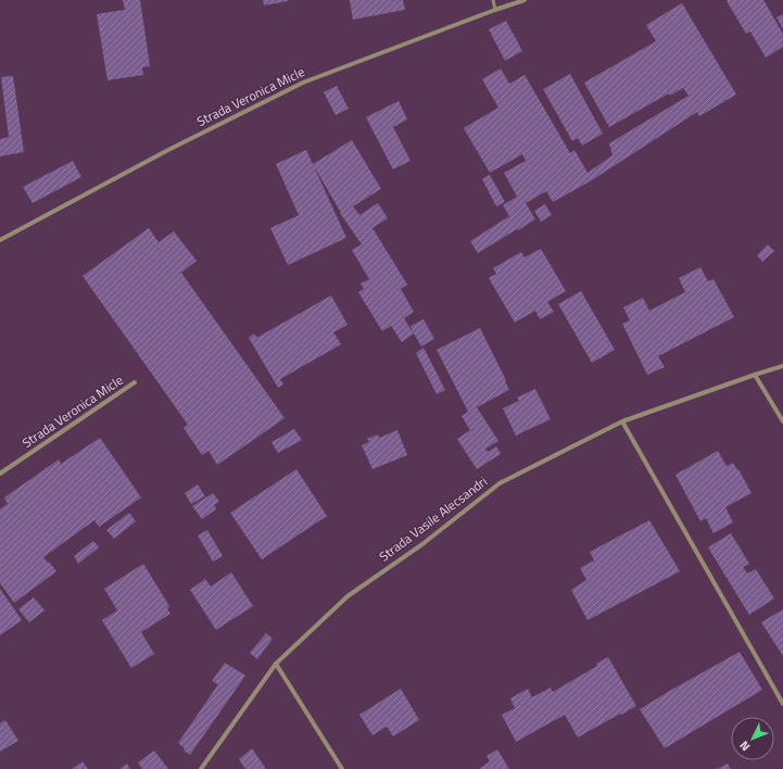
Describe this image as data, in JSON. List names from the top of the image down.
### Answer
{
  "streets": {
    "street": ["Strada Veronica Micle", "Strada Vasile Alecsandri"]
  },
  "north": "bottom left"
}
